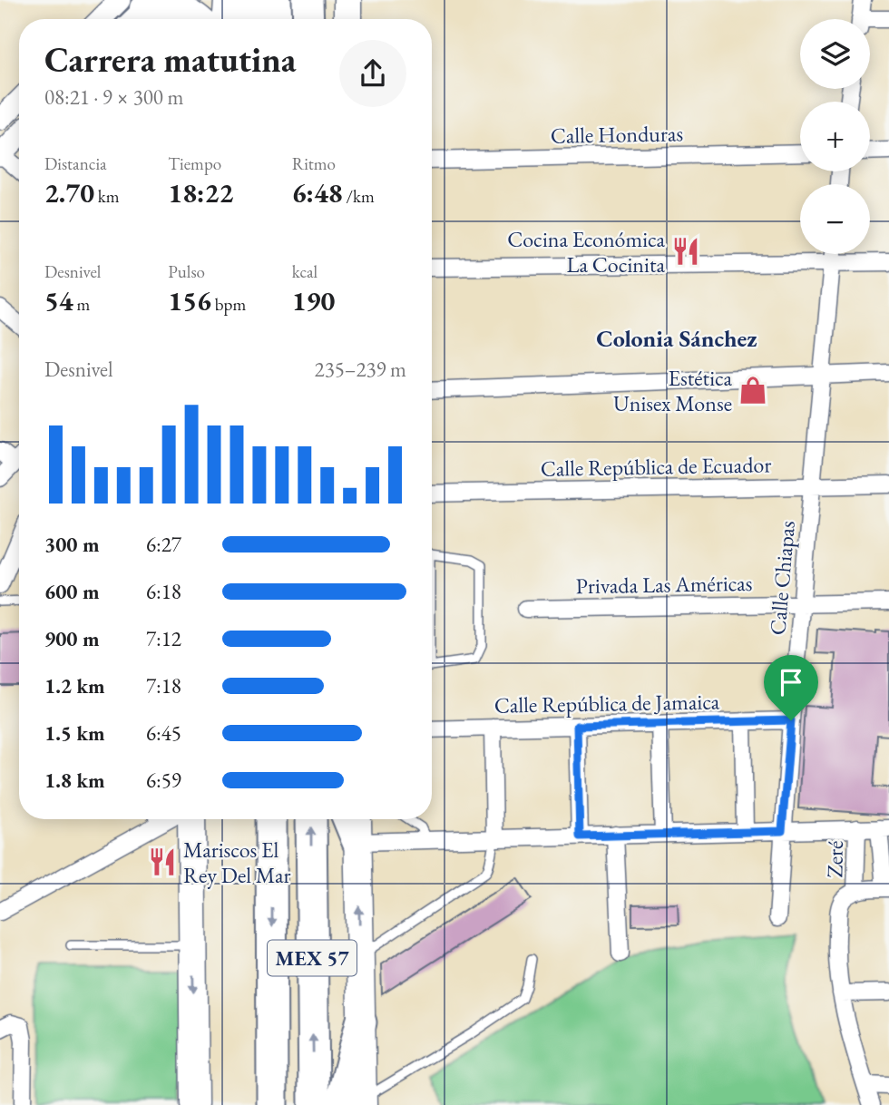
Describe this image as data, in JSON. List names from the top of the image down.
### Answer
{
  "streets": {
    "highway": ["MEX 57"],
    "street": [
      "Calle Honduras",
      "Calle República de Ecuador",
      "Calle Chiapas",
      "Privada Las Américas",
      "Calle República de Jamaica",
      "Zeré"
    ]
  },
  "crossings": [
    ["Calle República de Ecuador", "Calle Chiapas"],
    ["Calle Chiapas", "Privada Las Américas"],
    ["Calle Chiapas", "Calle República de Jamaica"]
  ],
  "districts": ["Colonia Sánchez"],
  "places": {
    "restaurant": ["Cocina Económica La Cocinita", "Mariscos El Rey Del Mar"],
    "shop": ["Estética Unisex Monse"]
  },
  "page": {
    "map_buttons": ["+", "−"],
    "heading": ["Carrera matutina", "08:21 · 9 × 300 m"],
    "stats": [
      ["Distancia", "2.70 km"],
      ["Tiempo", "18:22"],
      ["Ritmo", "6:48 /km"],
      ["Desnivel", "54 m"],
      ["Pulso", "156 bpm"],
      ["kcal", "190"]
    ],
    "chart": ["Desnivel", "235–239 m"],
    "list": [
      {
        "name": "300 m",
        "note": "6:27"
      },
      {
        "name": "600 m",
        "note": "6:18"
      },
      {
        "name": "900 m",
        "note": "7:12"
      },
      {
        "name": "1.2 km",
        "note": "7:18"
      },
      {
        "name": "1.5 km",
        "note": "6:45"
      },
      {
        "name": "1.8 km",
        "note": "6:59"
      }
    ]
  }
}
